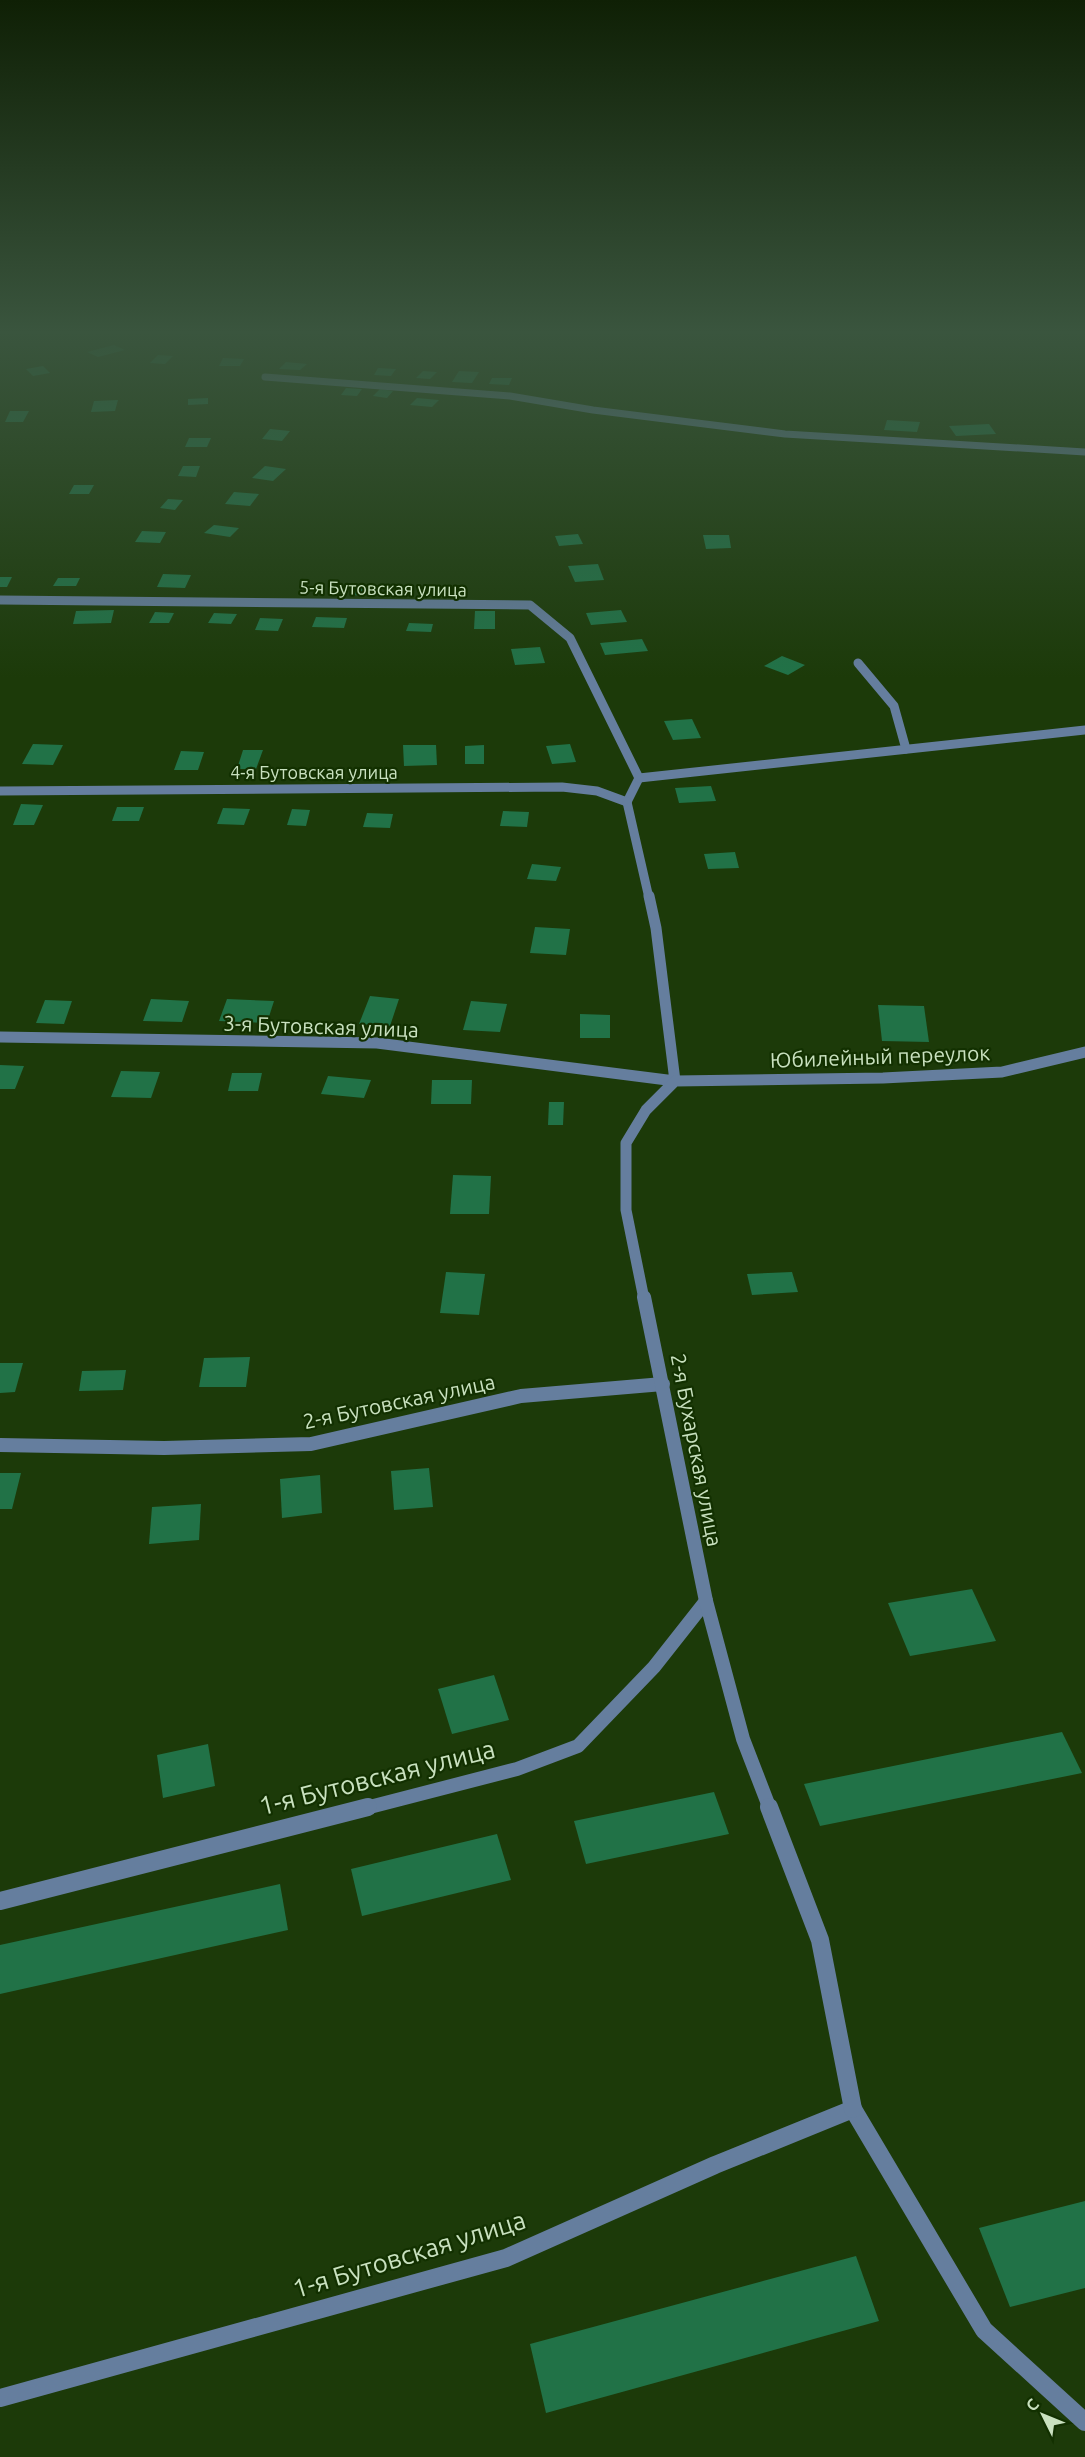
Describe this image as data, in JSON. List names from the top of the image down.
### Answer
{
  "streets": {
    "street": [
      "5-я Бутовская улица",
      "4-я Бутовская улица",
      "3-я Бутовская улица",
      "Юбилейный переулок",
      "2-я Бутовская улица",
      "2-я Бухарская улица",
      "1-я Бутовская улица"
    ]
  },
  "crossings": [
    ["3-я Бутовская улица", "Юбилейный переулок"],
    ["3-я Бутовская улица", "2-я Бухарская улица"],
    ["Юбилейный переулок", "2-я Бухарская улица"],
    ["2-я Бутовская улица", "2-я Бухарская улица"],
    ["2-я Бухарская улица", "1-я Бутовская улица"]
  ],
  "north": "top left"
}
